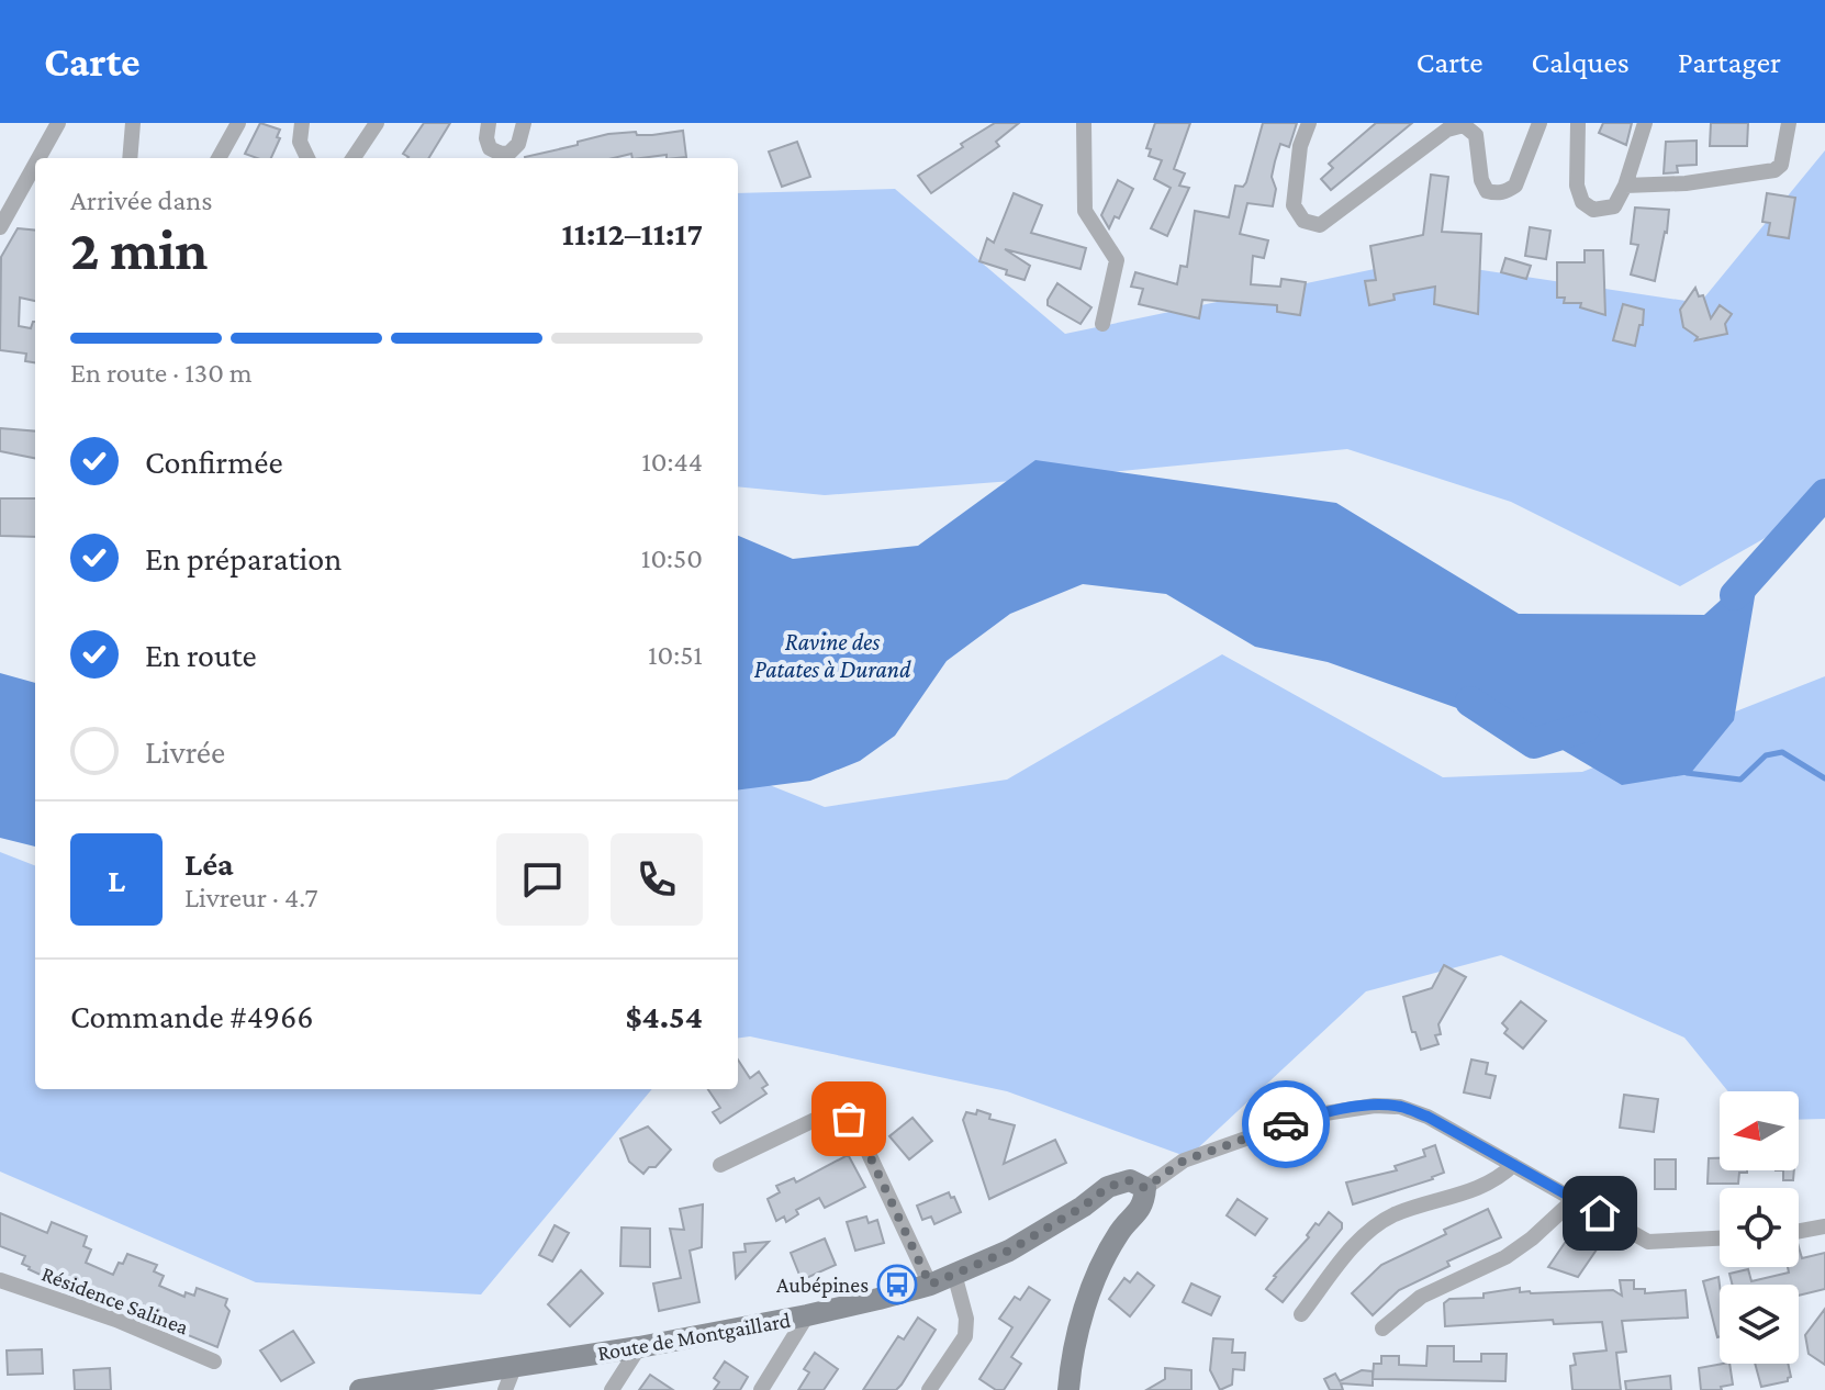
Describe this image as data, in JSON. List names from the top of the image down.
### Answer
{
  "streets": {
    "street": ["Résidence Salinea", "Route de Montgaillard"]
  },
  "water": ["Ravine des Patates à Durand"],
  "places": {
    "bus stop": ["Aubépines"]
  },
  "north": "left",
  "page": {
    "header": "Carte",
    "nav": ["Carte", "Calques", "Partager"],
    "heading": ["2 min", "Arrivée dans", "11:12–11:17"],
    "panel": [
      "Léa",
      "Livreur · 4.7",
      "Commande #4966",
      "$4.54"
    ],
    "bar": "En route · 130 m",
    "list": [
      ["Confirmée", "10:44"],
      ["En préparation", "10:50"],
      ["En route", "10:51"],
      "Livrée"
    ],
    "round": "L"
  }
}
